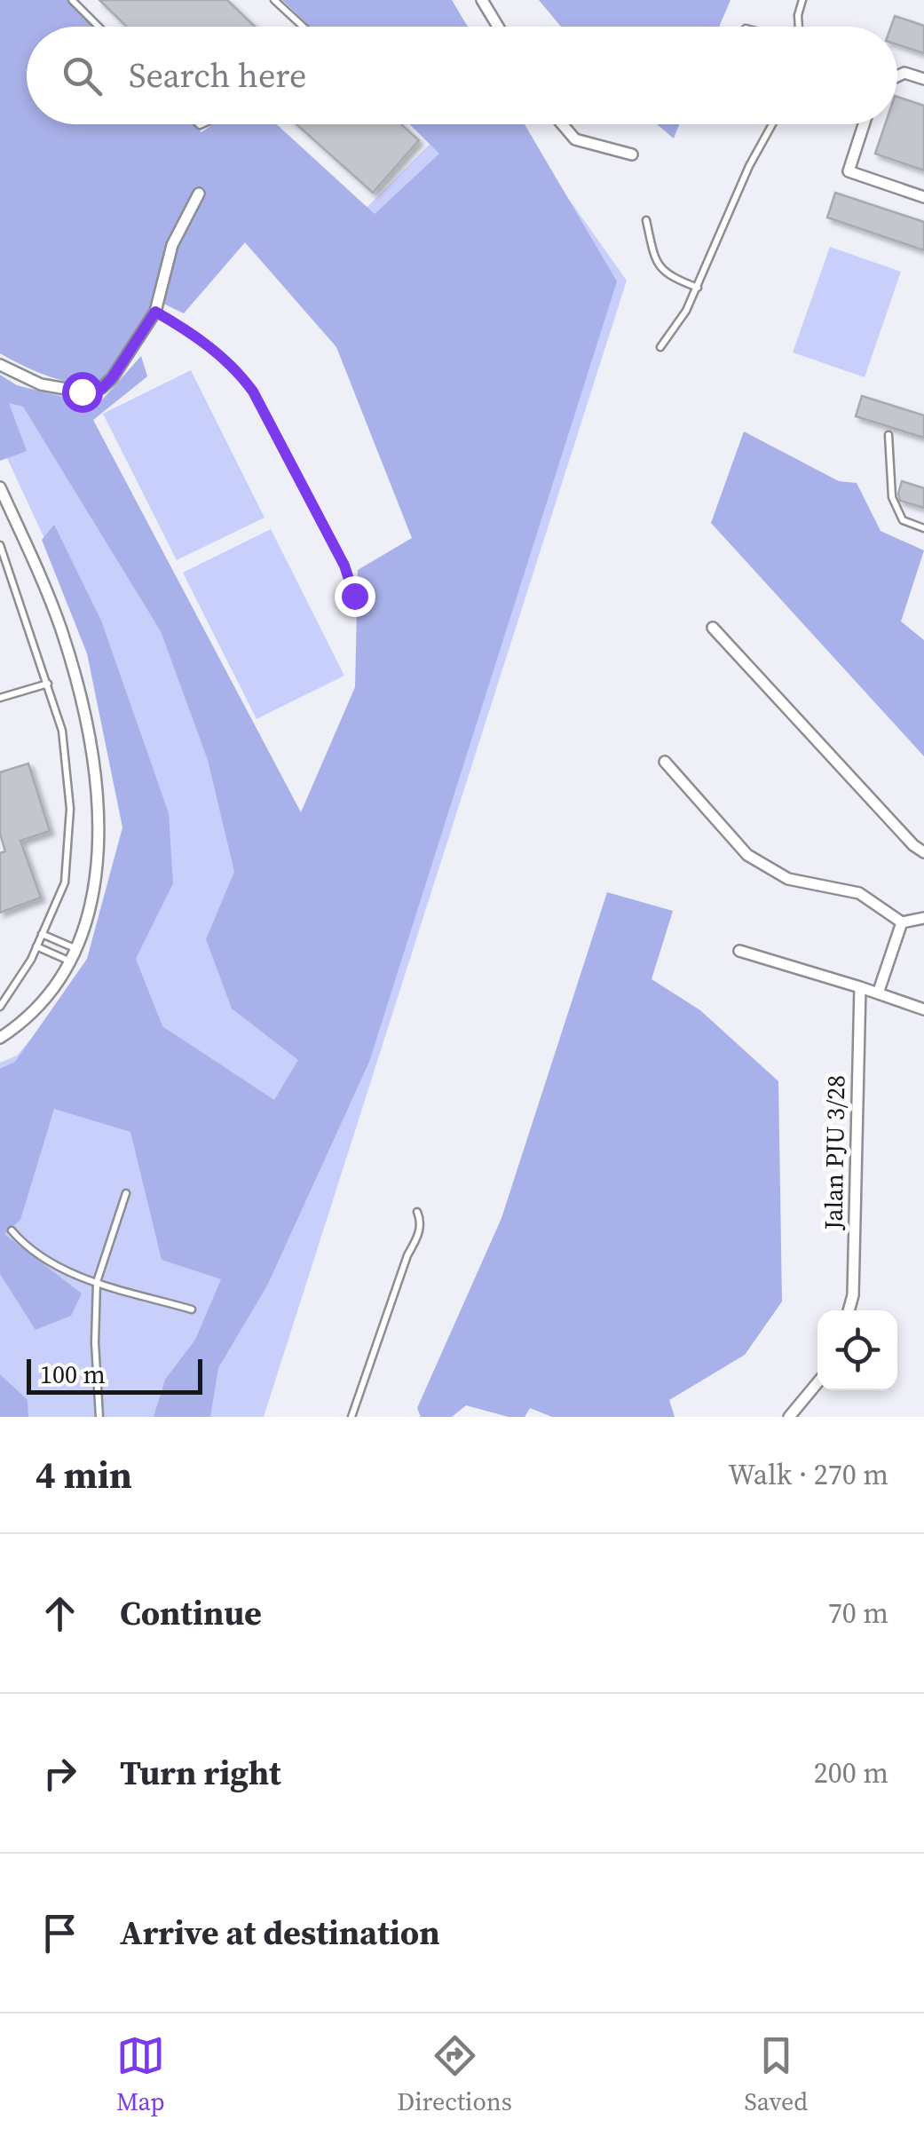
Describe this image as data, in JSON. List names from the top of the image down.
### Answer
{
  "streets": {
    "street": ["Jalan PJU 3/28"]
  },
  "scale_bar": "100 m",
  "page": {
    "search": "Search here",
    "scale": "100 m",
    "heading": ["4 min", "Walk · 270 m"],
    "list": [
      ["Continue", "70 m"],
      ["Turn right", "200 m"],
      "Arrive at destination"
    ],
    "nav": ["Map", "Directions", "Saved"]
  }
}
